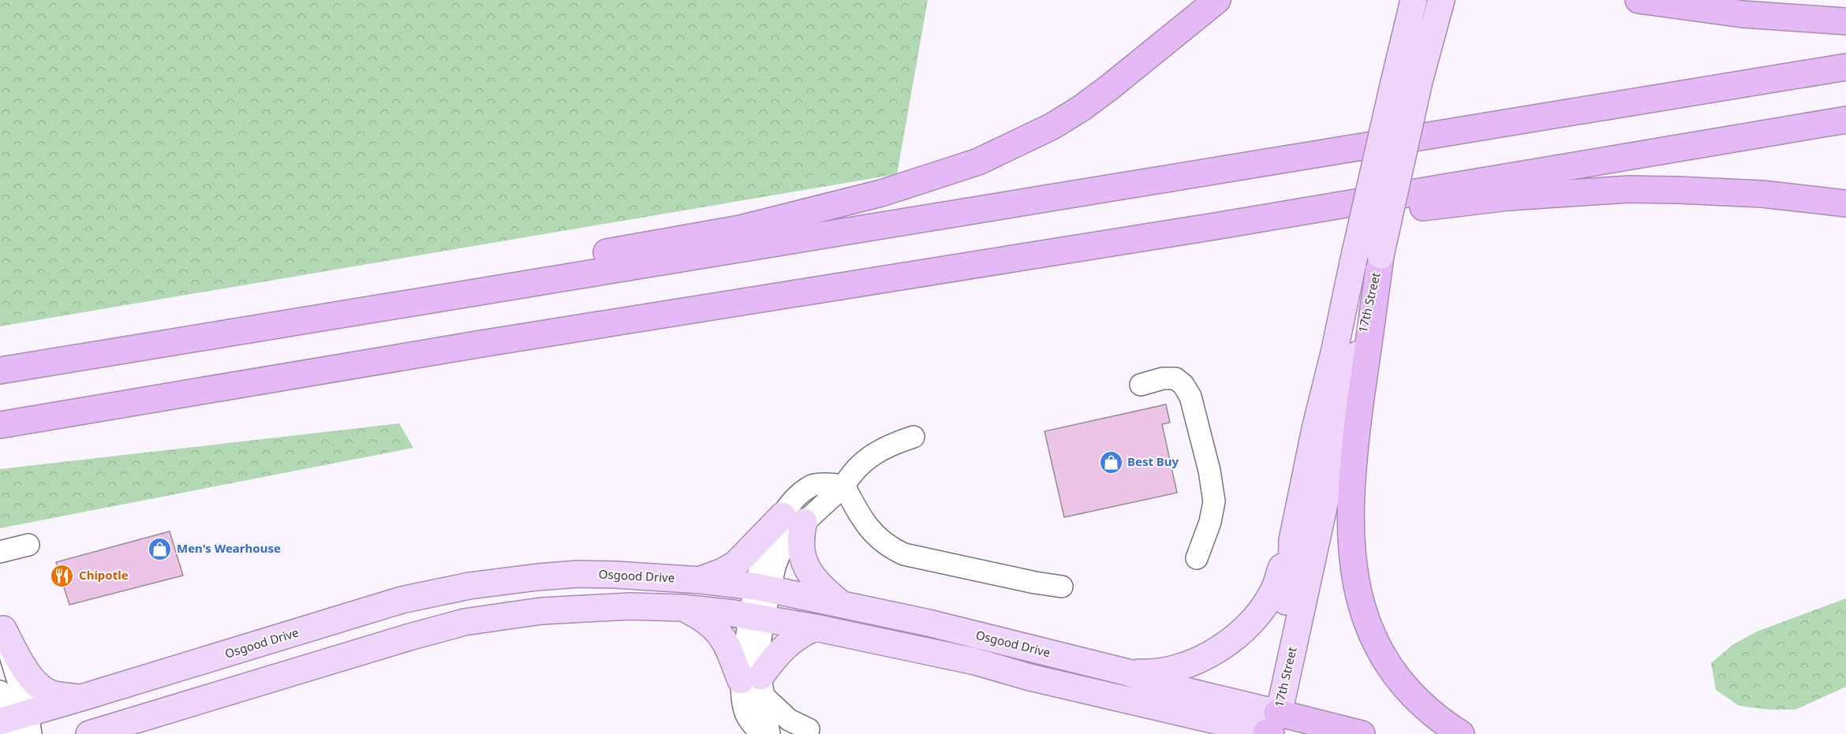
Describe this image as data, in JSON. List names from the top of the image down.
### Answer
{
  "streets": {
    "main road": ["17th Street", "Osgood Drive"]
  },
  "crossings": [
    ["17th Street", "Osgood Drive"]
  ],
  "places": {
    "shop": ["Best Buy", "Men's Wearhouse"],
    "restaurant": ["Chipotle"]
  }
}
